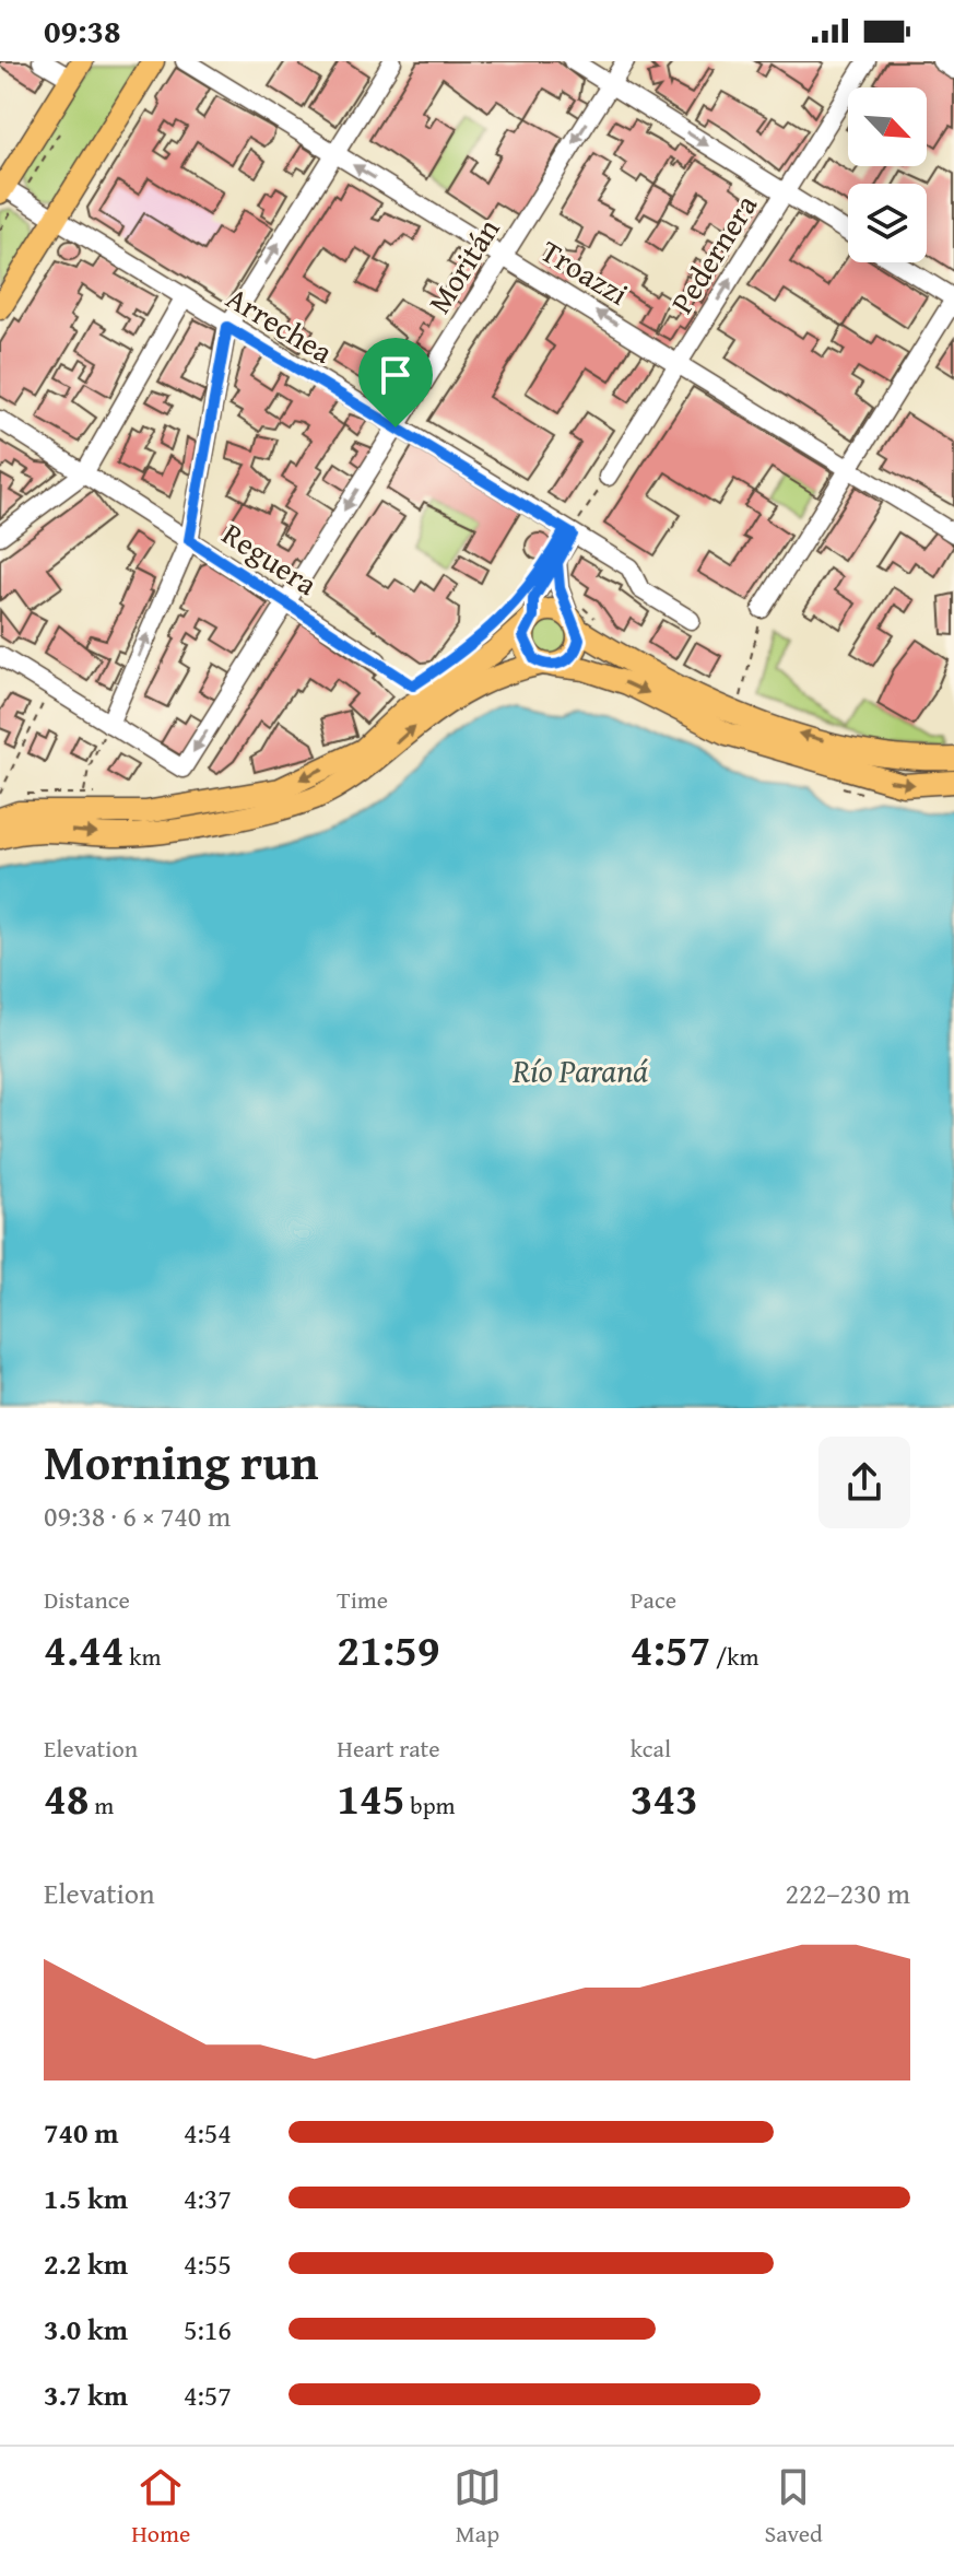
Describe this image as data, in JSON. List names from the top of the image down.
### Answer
{
  "streets": {
    "street": [
      "Pedernera",
      "Moritán",
      "Troazzi",
      "Arrechea",
      "Reguera"
    ]
  },
  "crossings": [
    ["Pedernera", "Troazzi"],
    ["Moritán", "Troazzi"],
    ["Moritán", "Arrechea"],
    ["Moritán", "Reguera"]
  ],
  "one_way": ["Pedernera", "Moritán", "Troazzi"],
  "water": ["Río Paraná"],
  "north": "bottom right",
  "page": {
    "status": "09:38",
    "heading": ["Morning run", "09:38 · 6 × 740 m"],
    "stats": [
      ["Distance", "4.44 km"],
      ["Time", "21:59"],
      ["Pace", "4:57 /km"],
      ["Elevation", "48 m"],
      ["Heart rate", "145 bpm"],
      ["kcal", "343"]
    ],
    "chart": ["Elevation", "222–230 m"],
    "list": [
      {
        "name": "740 m",
        "note": "4:54"
      },
      {
        "name": "1.5 km",
        "note": "4:37"
      },
      {
        "name": "2.2 km",
        "note": "4:55"
      },
      {
        "name": "3.0 km",
        "note": "5:16"
      },
      {
        "name": "3.7 km",
        "note": "4:57"
      }
    ],
    "tabs": ["Home", "Map", "Saved"]
  }
}
